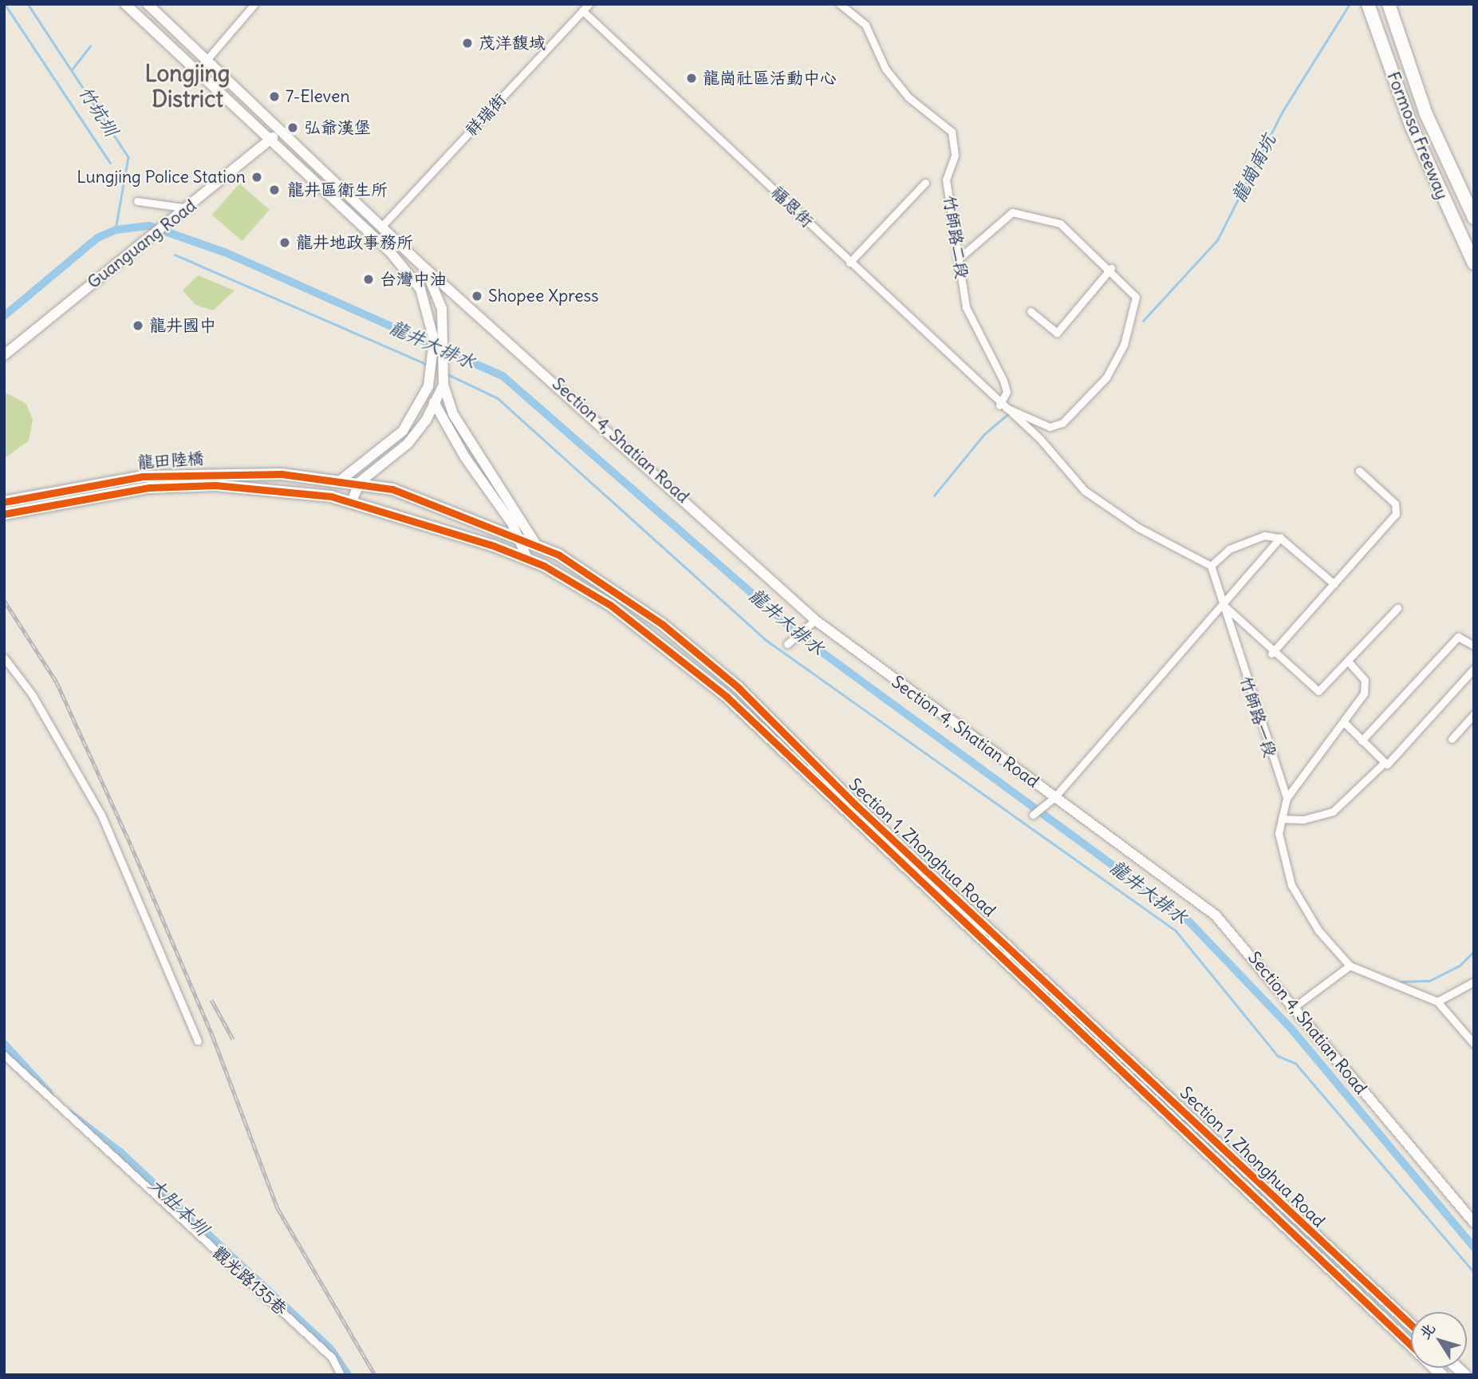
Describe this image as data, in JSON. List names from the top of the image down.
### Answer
{
  "streets": {
    "highway": ["Formosa Freeway"],
    "main road": ["龍田陸橋", "Section 1, Zhonghua Road"],
    "street": [
      "祥瑞街",
      "福恩街",
      "竹師路二段",
      "Guanguang Road",
      "Section 4, Shatian Road",
      "竹師路一段",
      "觀光路135巷"
    ]
  },
  "crossings": [
    ["祥瑞街", "福恩街"],
    ["祥瑞街", "Section 4, Shatian Road"],
    ["福恩街", "竹師路二段"],
    ["Guanguang Road", "Section 4, Shatian Road"],
    ["龍田陸橋", "Section 1, Zhonghua Road"]
  ],
  "districts": ["Longjing District"],
  "water": [
    "竹坑圳",
    "龍崗南坑",
    "龍井大排水",
    "大肚本圳"
  ],
  "places": [
    "茂洋馥域",
    "龍崗社區活動中心",
    "7-Eleven",
    "弘爺漢堡",
    "Lungjing Police Station",
    "龍井區衛生所",
    "龍井地政事務所",
    "台灣中油",
    "Shopee Xpress",
    "龍井國中"
  ],
  "north": "top left"
}
